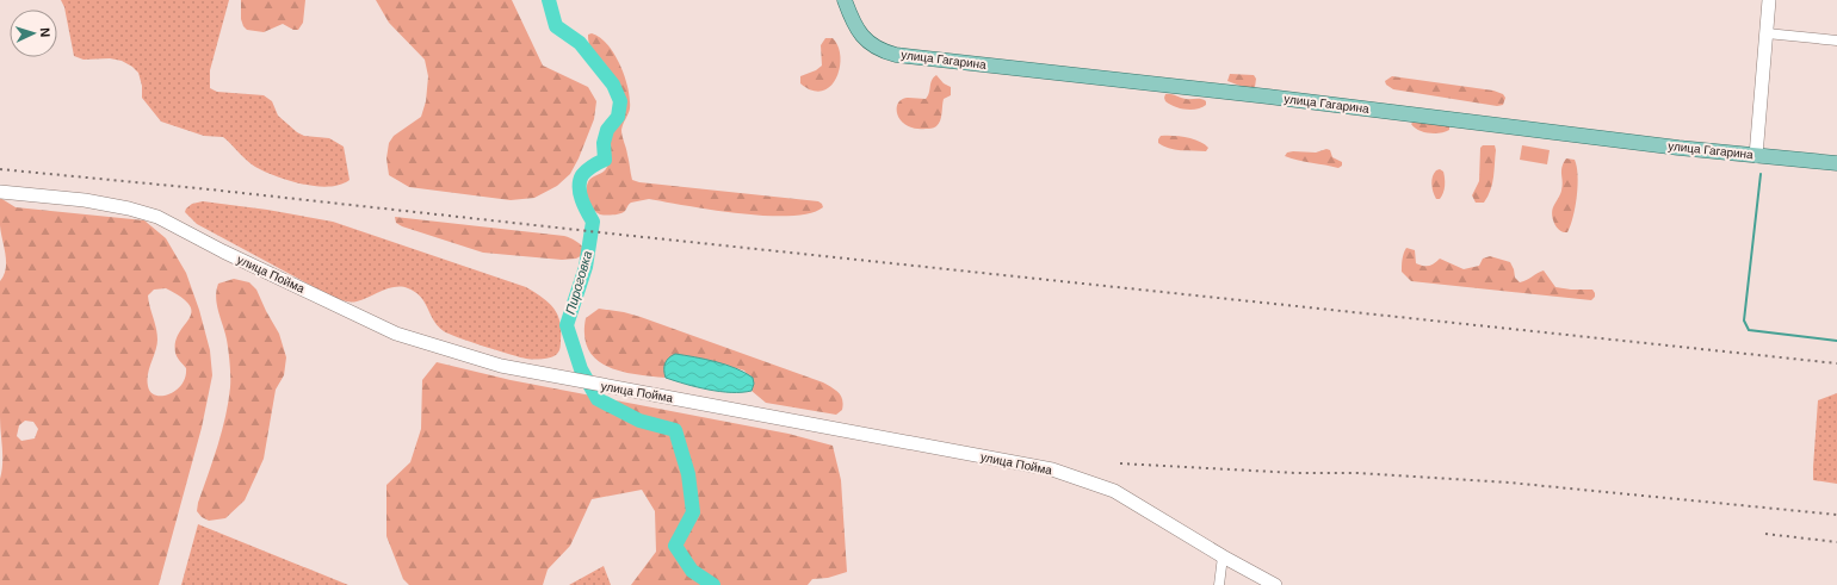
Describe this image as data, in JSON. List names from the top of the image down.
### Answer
{
  "streets": {
    "main road": ["улица Гагарина", "улица Пойма"]
  },
  "water": ["Пироговка"],
  "north": "right"
}
